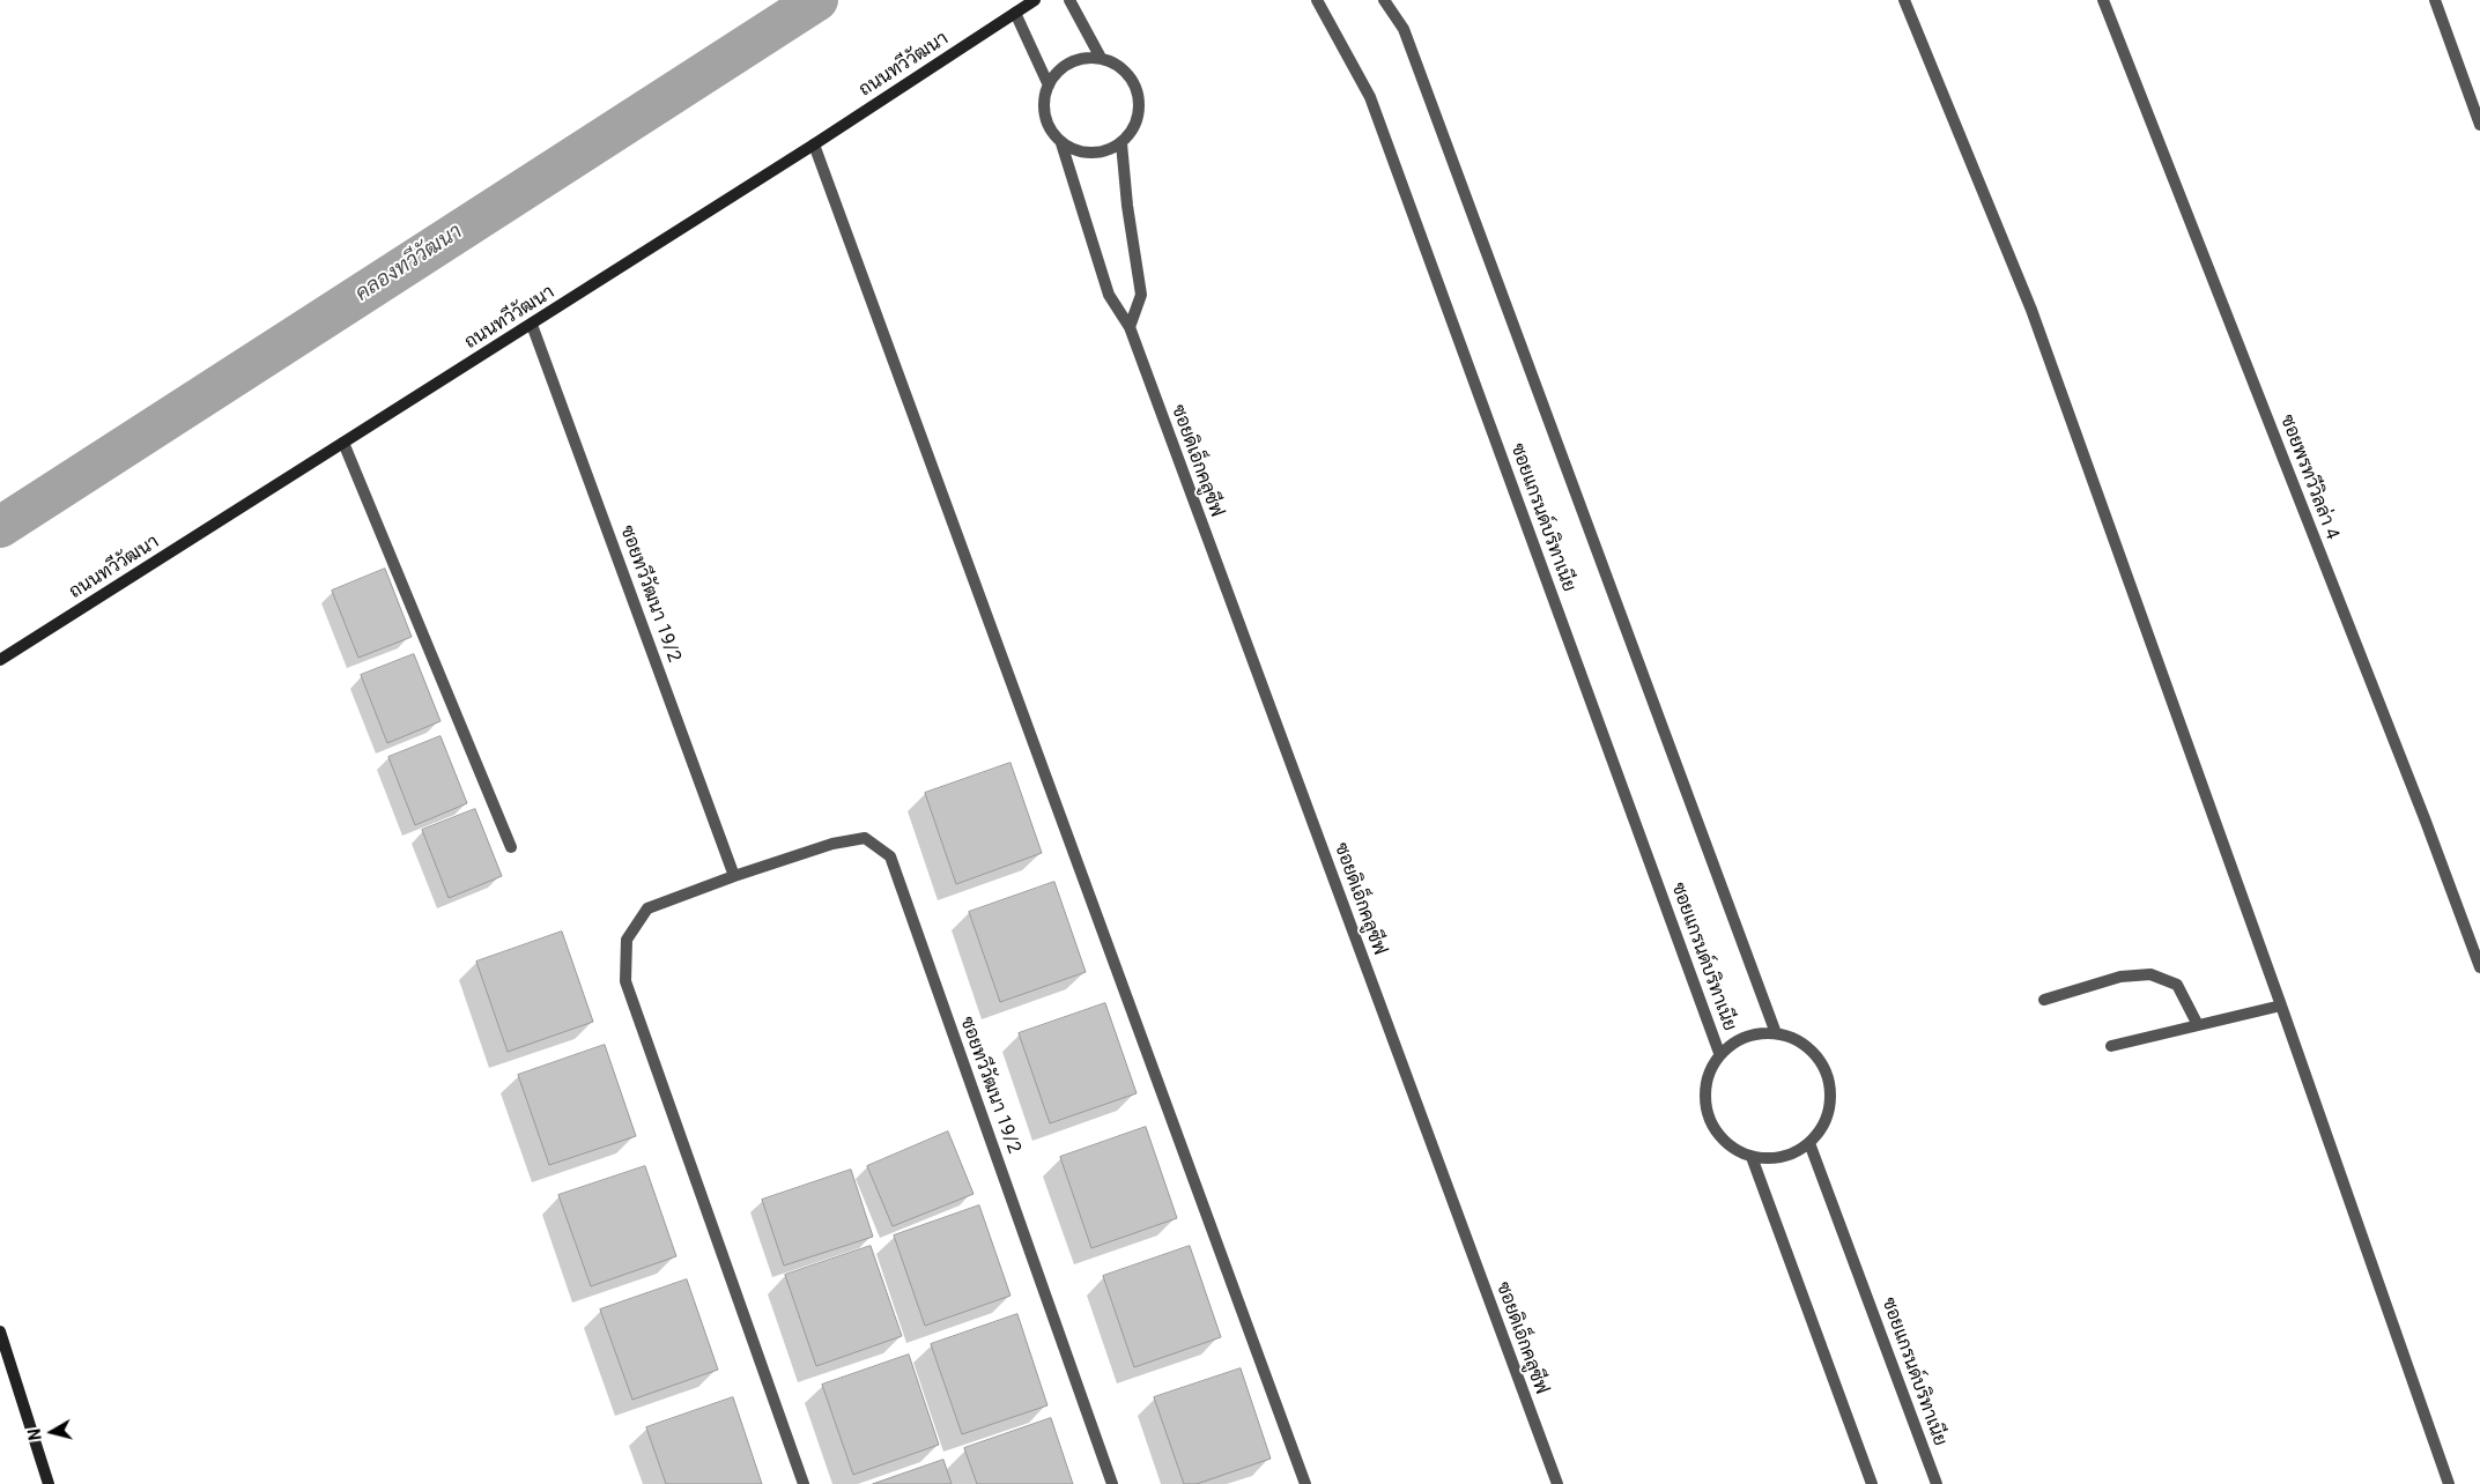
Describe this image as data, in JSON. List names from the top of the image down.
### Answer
{
  "streets": {
    "main road": ["ถนนทวีวัฒนา"],
    "street": [
      "ซอยดิเอ็กคลูซีฟ",
      "ซอยพรทวีวิลล่า 4",
      "ซอยแกรนด์บริทาเนีย",
      "ซอยทวีวัฒนา 19/2"
    ]
  },
  "crossings": [
    ["ถนนทวีวัฒนา", "ซอยทวีวัฒนา 19/2"]
  ],
  "water": ["คลองทวีวัฒนา"],
  "north": "left"
}
